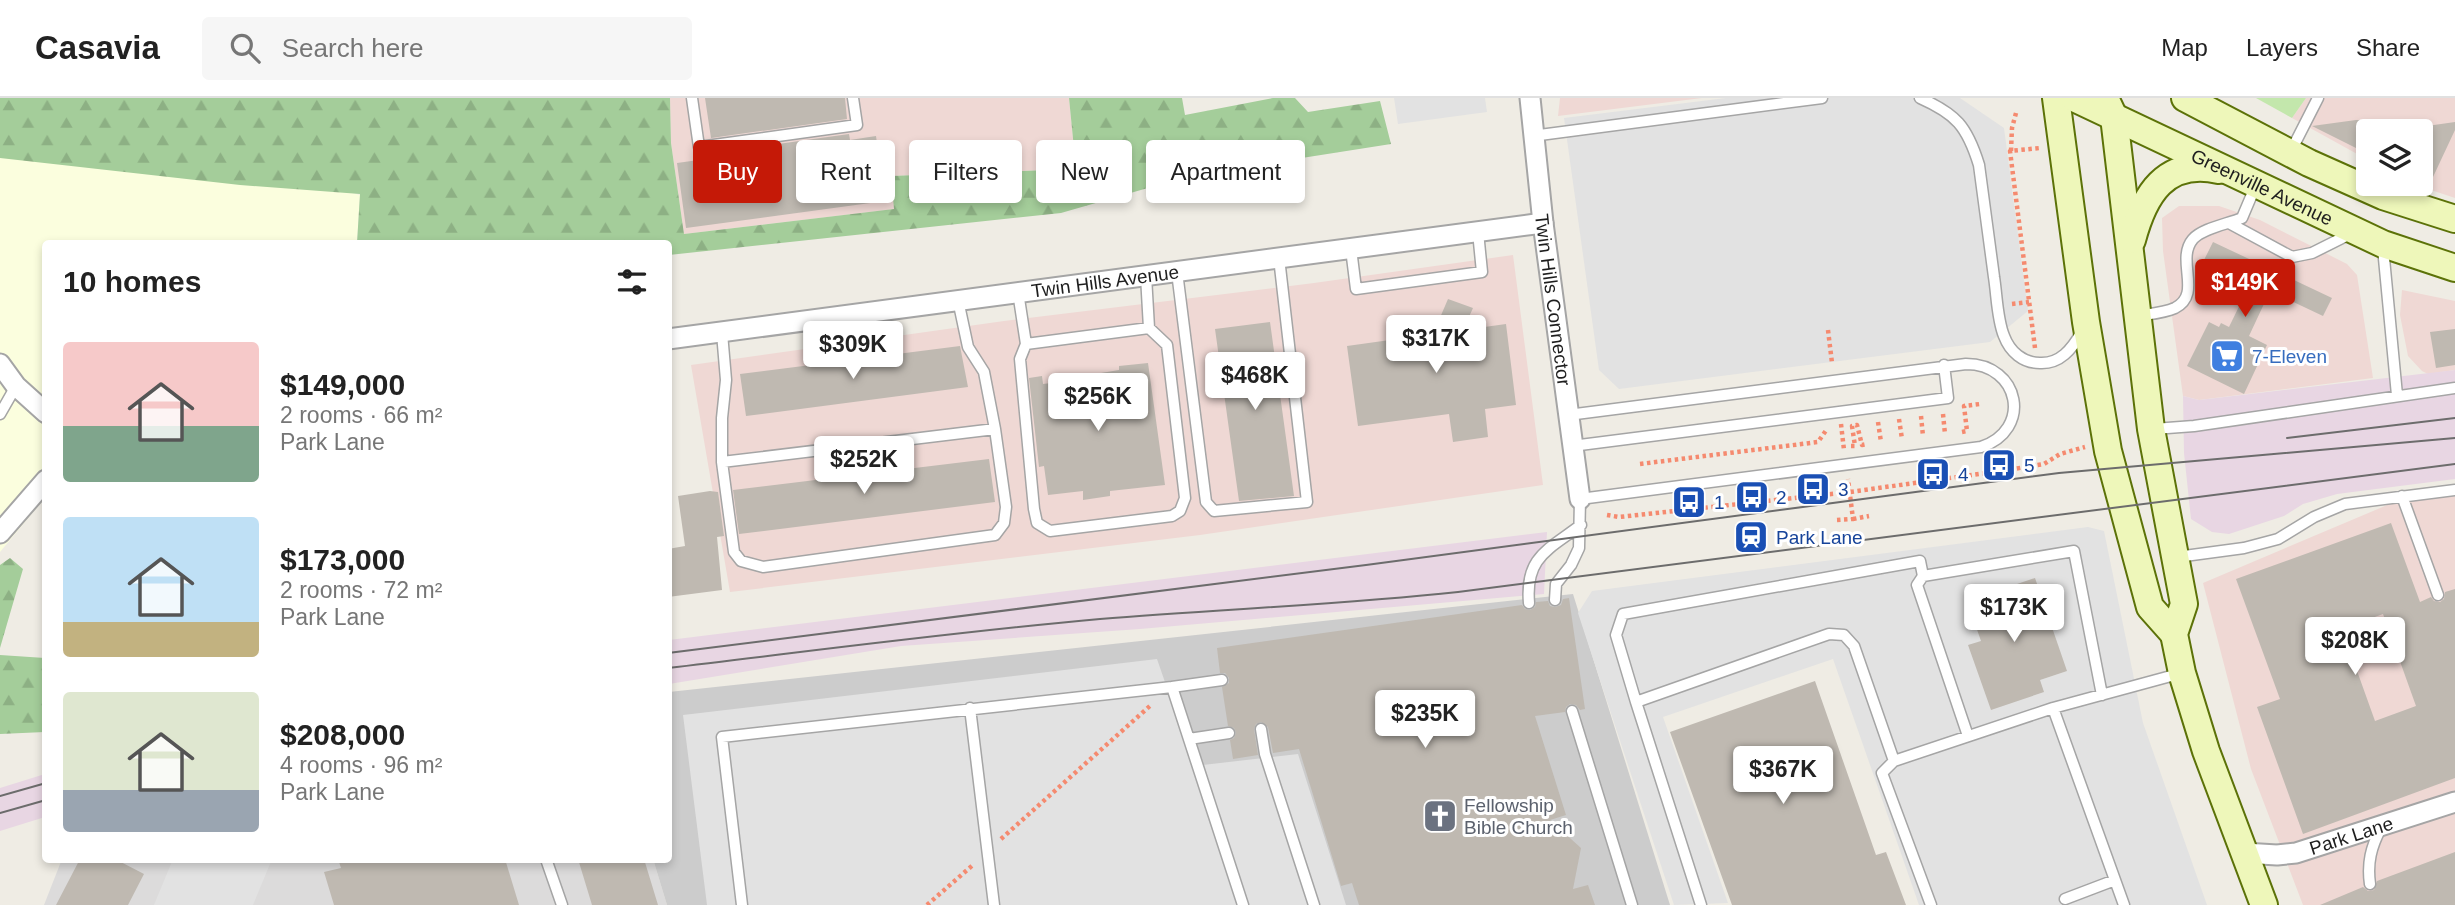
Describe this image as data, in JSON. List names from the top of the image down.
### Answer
{
  "streets": {
    "main road": ["Greenville Avenue"],
    "street": ["Twin Hills Avenue", "Twin Hills Connector", "Park Lane"]
  },
  "crossings": [
    ["Twin Hills Avenue", "Twin Hills Connector"]
  ],
  "places": {
    "supermarket": ["7-Eleven"],
    "bus stop": [
      "5",
      "4",
      "3",
      "2",
      "1"
    ],
    "station": ["Park Lane"],
    "church": ["Fellowship Bible Church"]
  },
  "page": {
    "header": "Casavia",
    "search": "Search here",
    "nav": ["Map", "Layers", "Share"],
    "chip": [
      "Buy",
      "Rent",
      "Filters",
      "New",
      "Apartment"
    ],
    "heading": "10 homes",
    "price": [
      "$149K",
      "$317K",
      "$309K",
      "$468K",
      "$256K",
      "$252K",
      "$173K",
      "$208K",
      "$235K",
      "$367K"
    ],
    "list": [
      {
        "name": "$149,000",
        "note": "2 rooms · 66 m² · Park Lane"
      },
      {
        "name": "$173,000",
        "note": "2 rooms · 72 m² · Park Lane"
      },
      {
        "name": "$208,000",
        "note": "4 rooms · 96 m² · Park Lane"
      }
    ]
  }
}
